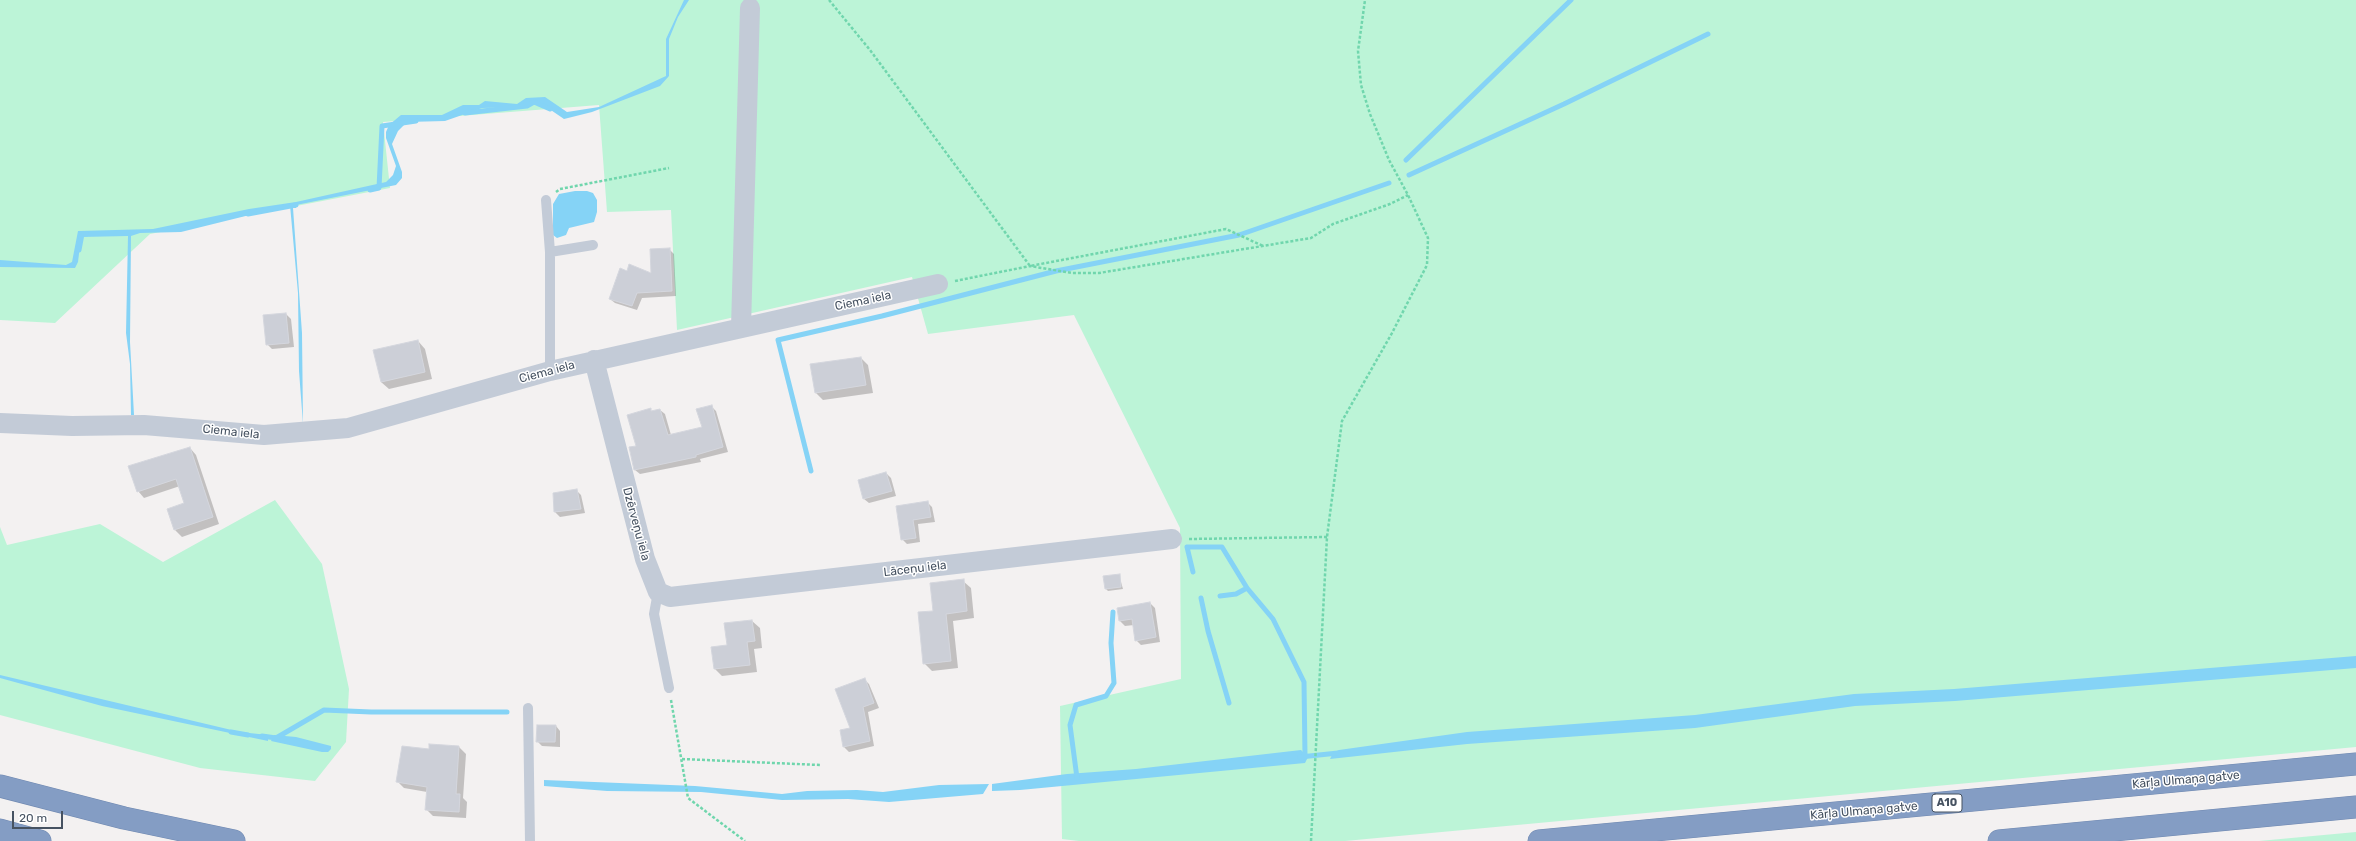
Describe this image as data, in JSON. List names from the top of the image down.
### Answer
{
  "streets": {
    "highway": ["Kārļa Ulmaņa gatve", "A10"],
    "street": ["Ciema iela", "Dzērveņu iela", "Lāceņu iela"]
  },
  "crossings": [
    ["Ciema iela", "Dzērveņu iela"],
    ["Dzērveņu iela", "Lāceņu iela"]
  ],
  "scale_bar": "20 m"
}
